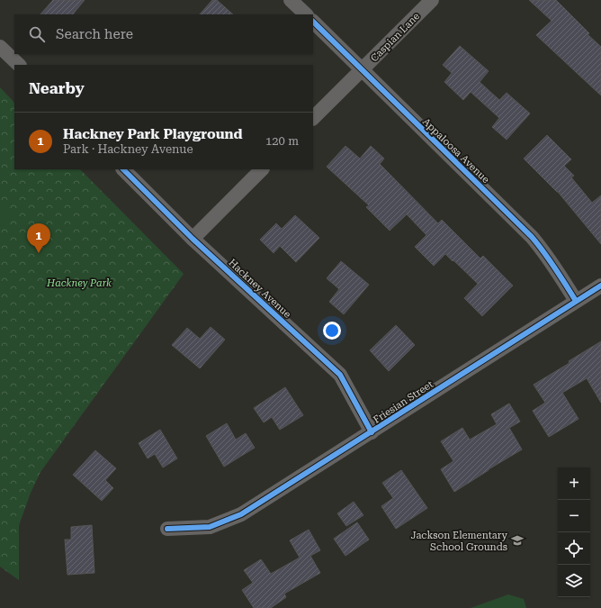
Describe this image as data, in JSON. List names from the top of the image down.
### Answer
{
  "streets": {
    "street": [
      "Caspian Lane",
      "Appaloosa Avenue",
      "Hackney Avenue",
      "Friesian Street"
    ]
  },
  "crossings": [
    ["Caspian Lane", "Appaloosa Avenue"],
    ["Appaloosa Avenue", "Friesian Street"],
    ["Hackney Avenue", "Friesian Street"]
  ],
  "parks": ["Hackney Park"],
  "places": {
    "school or university": ["Jackson Elementary School Grounds"]
  },
  "page": {
    "search": "Search here",
    "heading": "Nearby",
    "list": [
      {
        "mark": "1",
        "name": "Hackney Park Playground",
        "note": "Park · Hackney Avenue",
        "value": "120 m"
      }
    ],
    "pins": "1",
    "map_buttons": ["+", "−"]
  }
}
